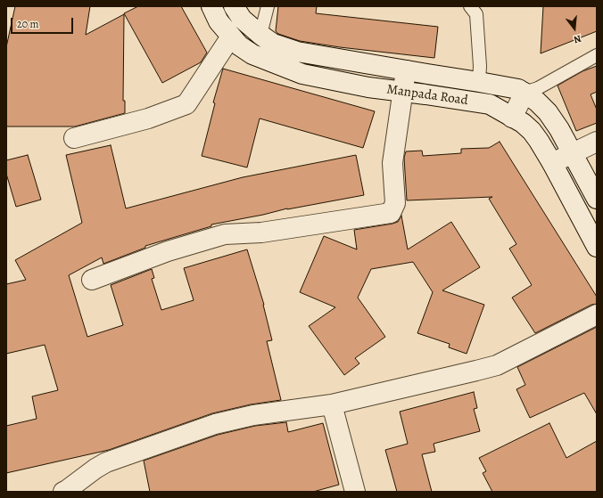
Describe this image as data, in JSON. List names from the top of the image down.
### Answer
{
  "streets": {
    "street": ["Manpada Road"]
  },
  "scale_bar": "20 m",
  "north": "bottom"
}
